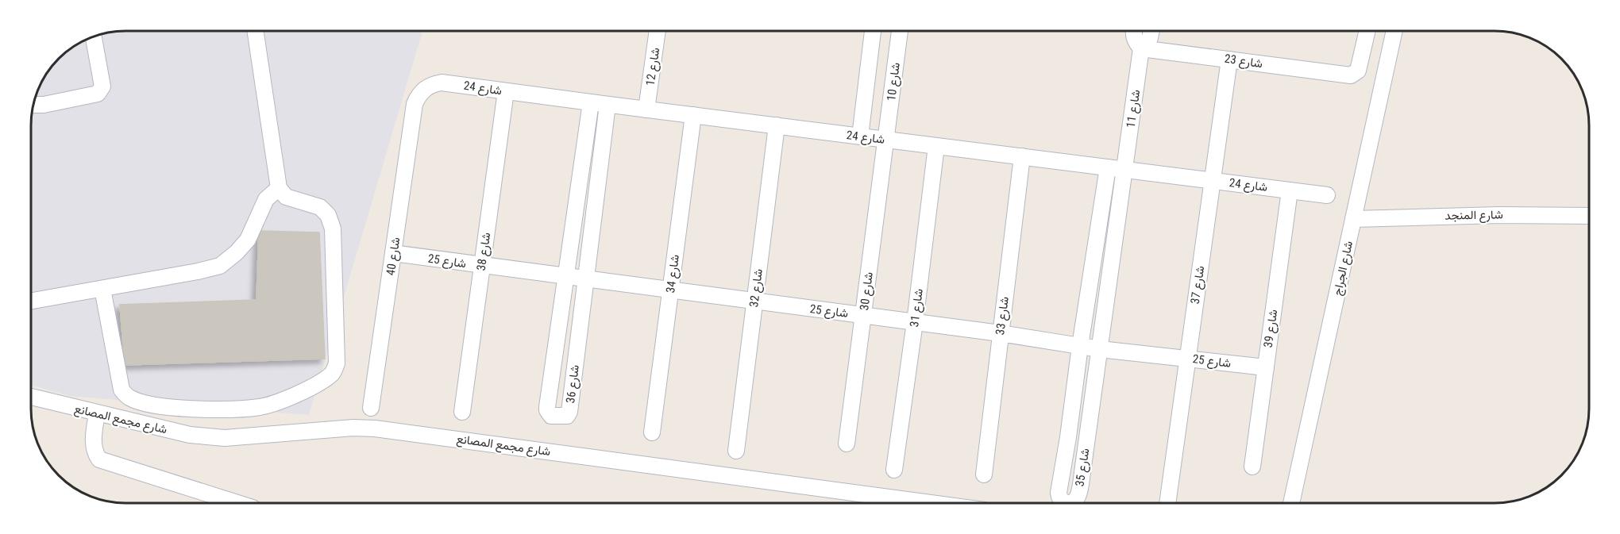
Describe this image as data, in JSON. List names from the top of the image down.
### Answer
{
  "streets": {
    "street": [
      "شارع 23",
      "شارع 12",
      "شارع 10",
      "شارع 24",
      "شارع 11",
      "شارع المنجد",
      "شارع 38",
      "شارع 40",
      "شارع 25",
      "شارع الجراج",
      "شارع 34",
      "شارع 37",
      "شارع 32",
      "شارع 30",
      "شارع 31",
      "شارع 33",
      "شارع 39",
      "شارع 36",
      "شارع مجمع المصانع",
      "شارع 35"
    ]
  },
  "crossings": [
    ["شارع 23", "شارع 11"],
    ["شارع 23", "شارع 37"],
    ["شارع 12", "شارع 24"],
    ["شارع 10", "شارع 24"],
    ["شارع 10", "شارع 30"],
    ["شارع 24", "شارع 11"],
    ["شارع 24", "شارع 38"],
    ["شارع 24", "شارع 40"],
    ["شارع 24", "شارع 34"],
    ["شارع 24", "شارع 37"],
    ["شارع 24", "شارع 32"],
    ["شارع 24", "شارع 30"],
    ["شارع 24", "شارع 31"],
    ["شارع 24", "شارع 33"],
    ["شارع 24", "شارع 39"],
    ["شارع 24", "شارع 36"],
    ["شارع 24", "شارع 35"],
    ["شارع 11", "شارع 35"],
    ["شارع المنجد", "شارع الجراج"],
    ["شارع 38", "شارع 25"],
    ["شارع 40", "شارع 25"],
    ["شارع 25", "شارع 34"],
    ["شارع 25", "شارع 37"],
    ["شارع 25", "شارع 32"],
    ["شارع 25", "شارع 30"],
    ["شارع 25", "شارع 31"],
    ["شارع 25", "شارع 33"],
    ["شارع 25", "شارع 39"],
    ["شارع 25", "شارع 36"],
    ["شارع 25", "شارع 35"]
  ]
}
